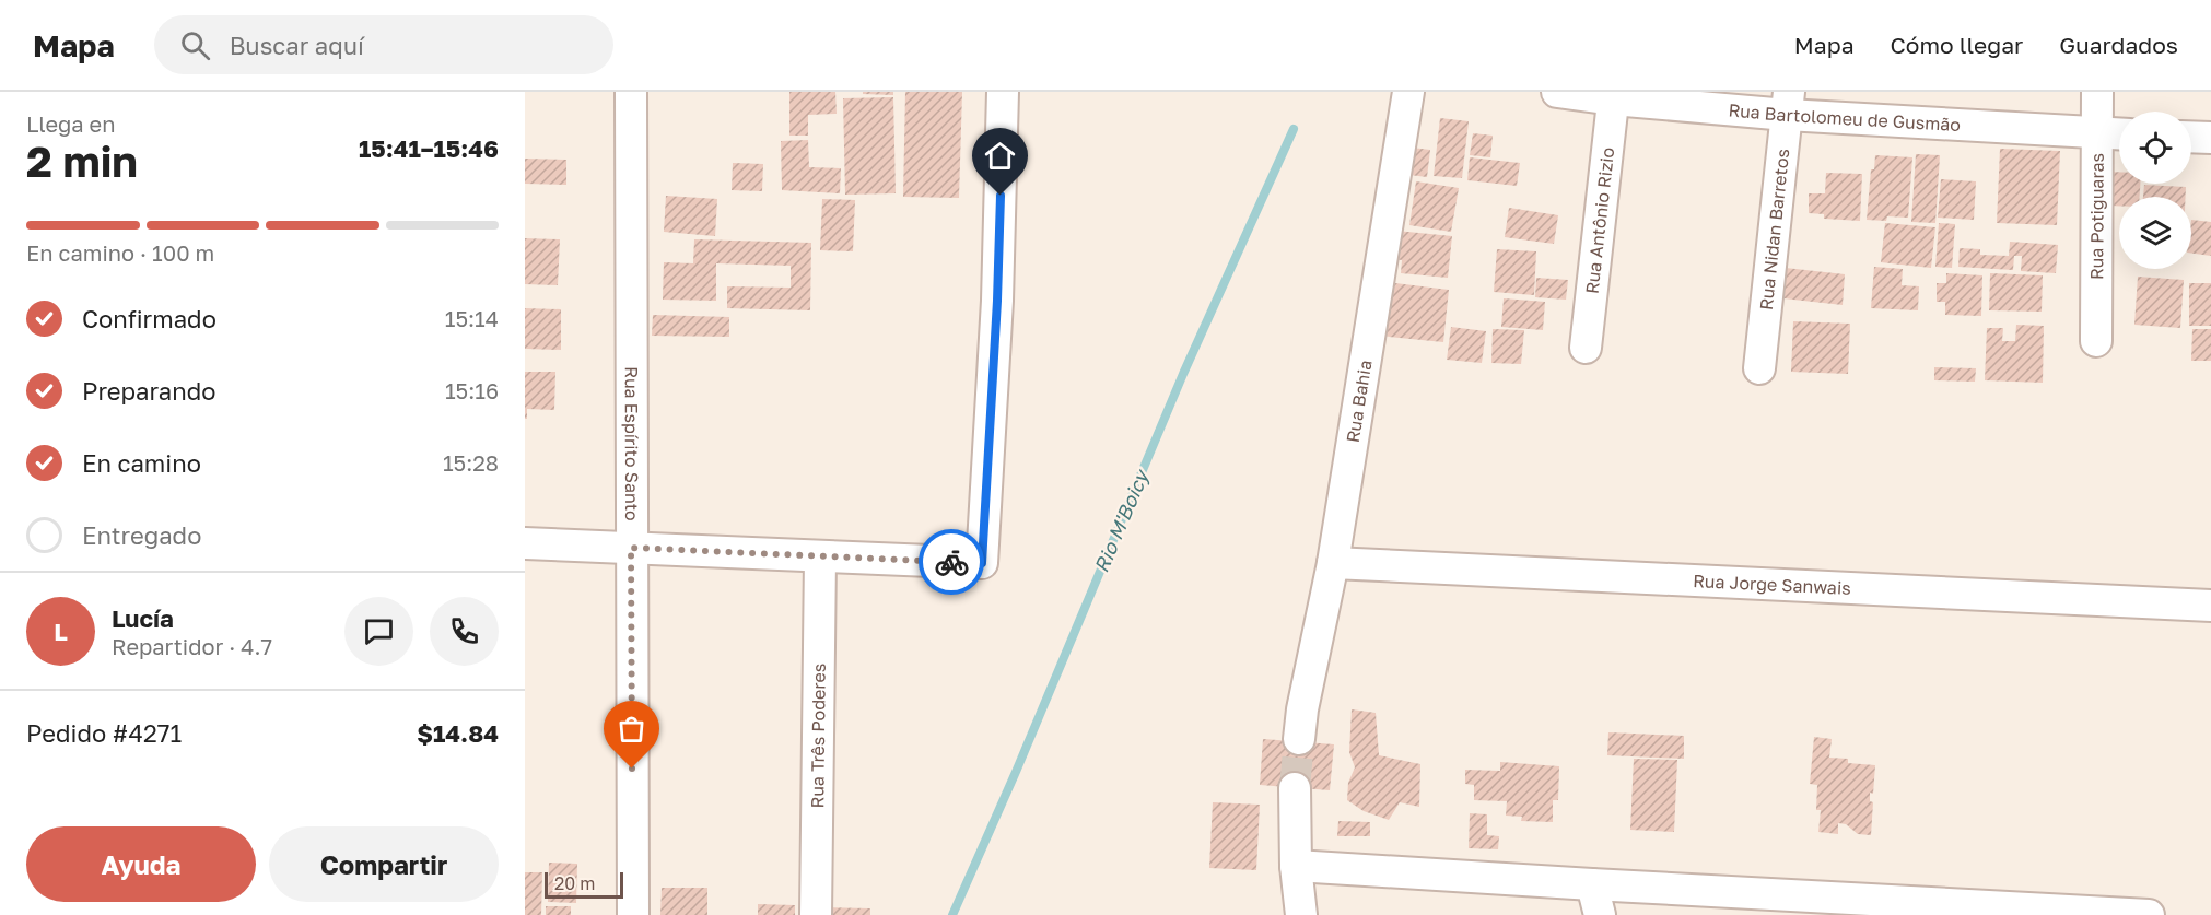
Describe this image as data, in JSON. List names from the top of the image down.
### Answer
{
  "streets": {
    "street": [
      "Rua Bartolomeu de Gusmão",
      "Rua Potiguaras",
      "Rua Antônio Rizio",
      "Rua Nidan Barretos",
      "Rua Bahia",
      "Rua Espírito Santo",
      "Rua Jorge Sanwais",
      "Rua Três Poderes"
    ]
  },
  "crossings": [
    ["Rua Bartolomeu de Gusmão", "Rua Potiguaras"],
    ["Rua Bartolomeu de Gusmão", "Rua Antônio Rizio"],
    ["Rua Bartolomeu de Gusmão", "Rua Nidan Barretos"],
    ["Rua Bahia", "Rua Jorge Sanwais"]
  ],
  "water": ["Rio M'Boicy"],
  "scale_bar": "20 m",
  "page": {
    "header": "Mapa",
    "search": "Buscar aquí",
    "nav": ["Mapa", "Cómo llegar", "Guardados"],
    "heading": ["2 min", "Llega en", "15:41–15:46"],
    "panel": [
      "Lucía",
      "Repartidor · 4.7",
      "Pedido #4271",
      "$14.84"
    ],
    "bar": "En camino · 100 m",
    "list": [
      ["Confirmado", "15:14"],
      ["Preparando", "15:16"],
      ["En camino", "15:28"],
      "Entregado"
    ],
    "round": "L",
    "buttons": ["Ayuda", "Compartir"],
    "scale": "20 m"
  }
}
